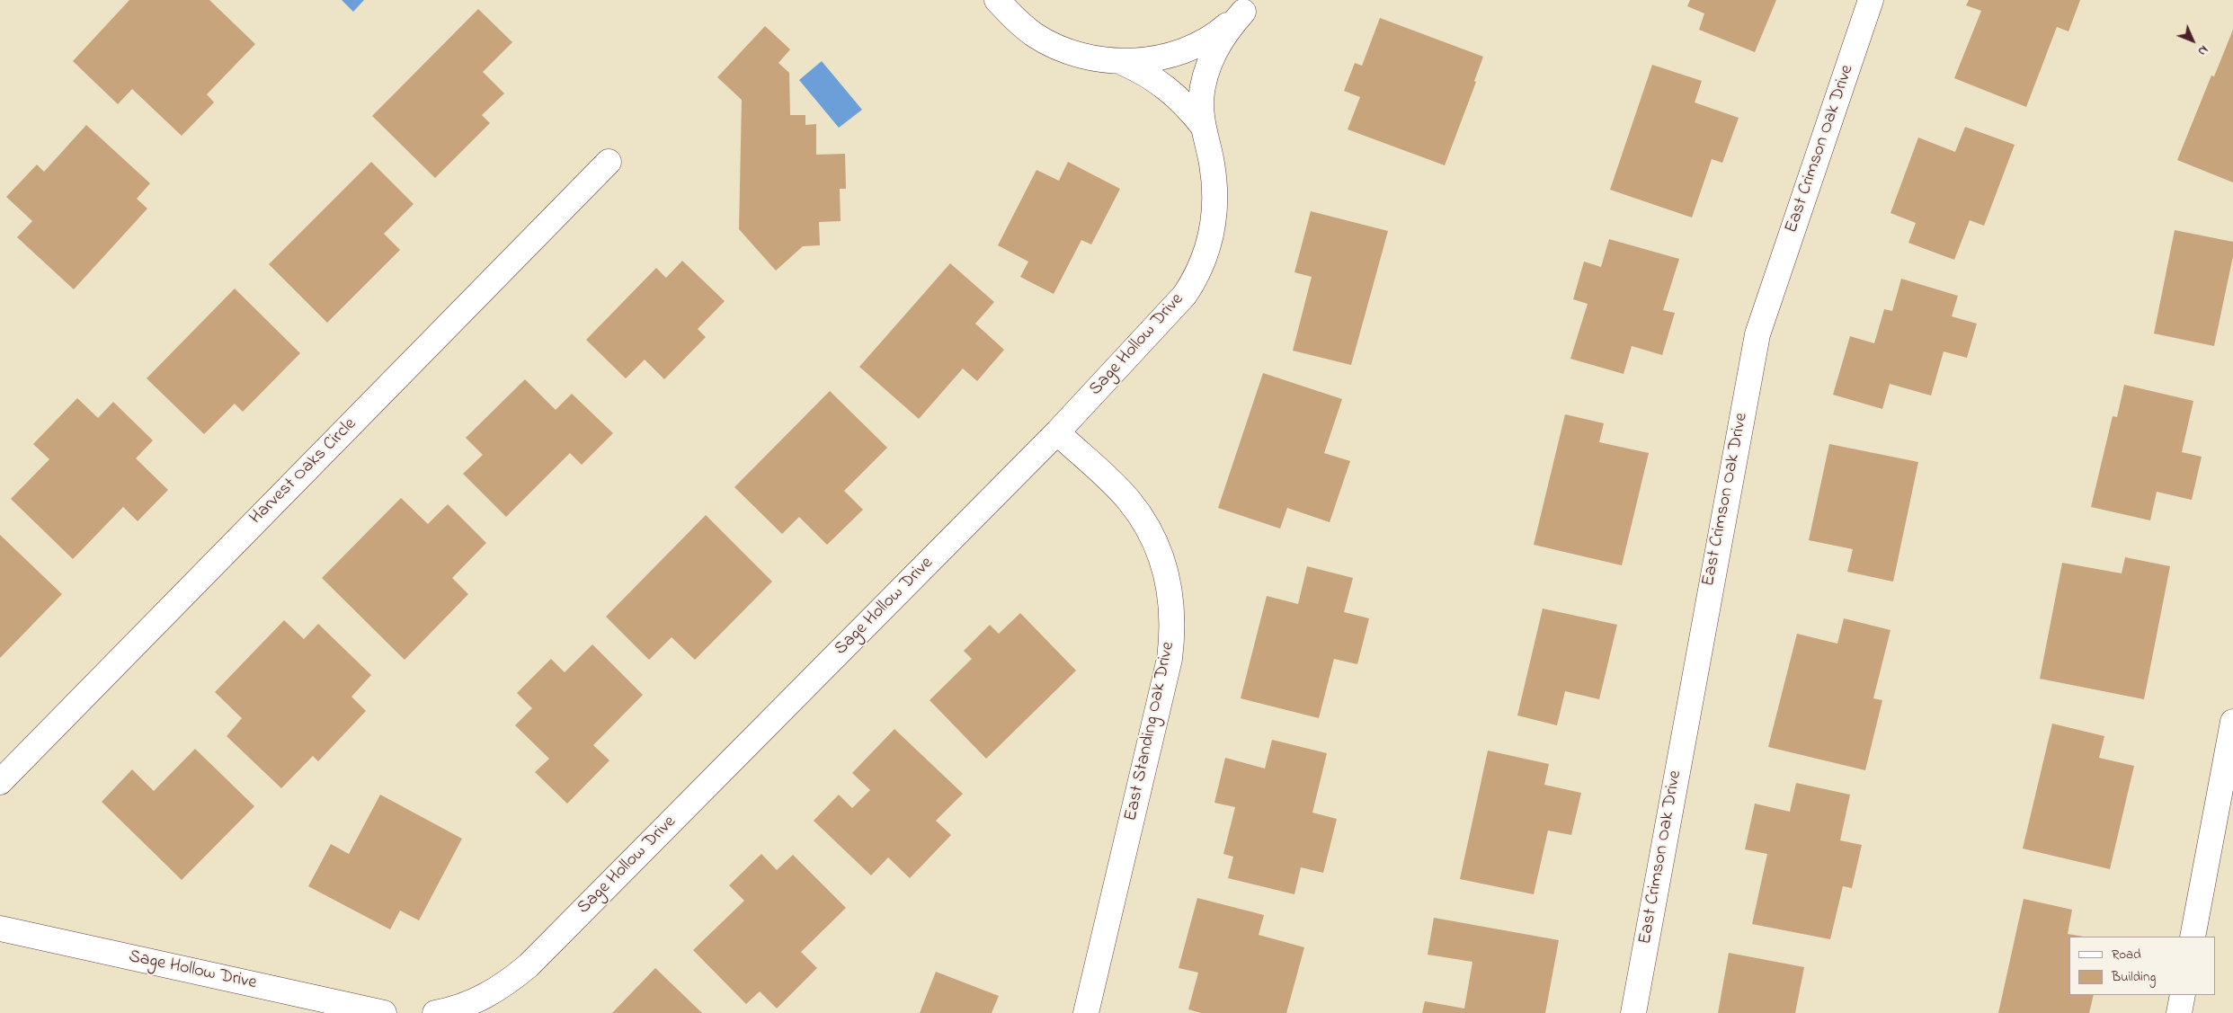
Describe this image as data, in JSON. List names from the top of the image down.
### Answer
{
  "streets": {
    "street": [
      "East Crimson Oak Drive",
      "Sage Hollow Drive",
      "Harvest Oaks Circle",
      "East Standing Oak Drive"
    ]
  },
  "crossings": [
    ["Sage Hollow Drive", "East Standing Oak Drive"]
  ],
  "legend": ["Road", "Building"],
  "north": "bottom right"
}
